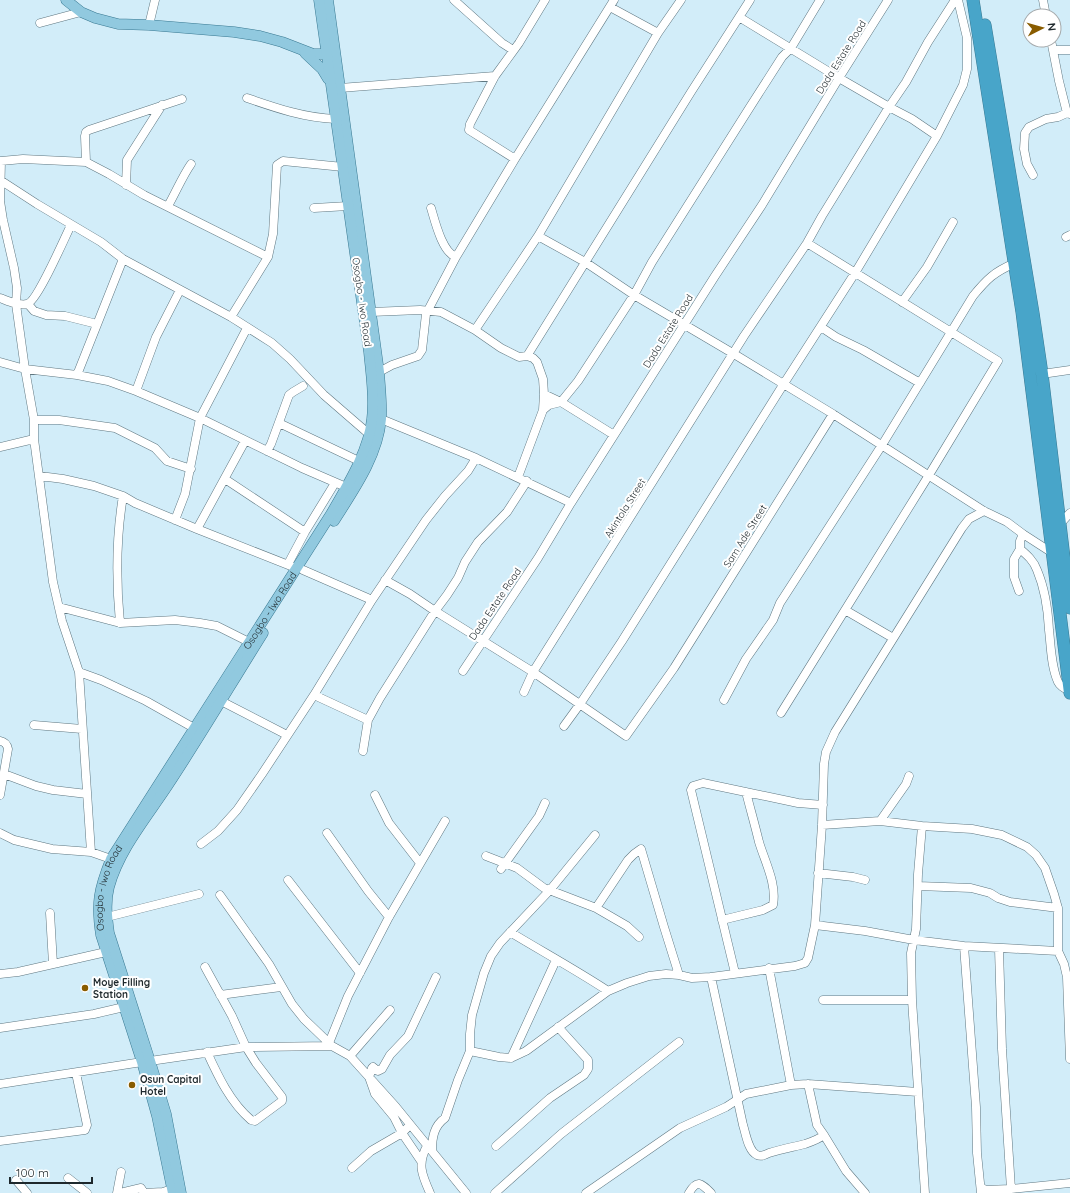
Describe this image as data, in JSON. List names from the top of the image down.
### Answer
{
  "streets": {
    "main road": ["Osogbo - Iwo Road"],
    "street": ["Dada Estate Road", "Akintola Street", "Sam Ade Street"]
  },
  "places": ["Moye Filling Station", "Osun Capital Hotel"],
  "scale_bar": "100 m",
  "north": "right"
}
